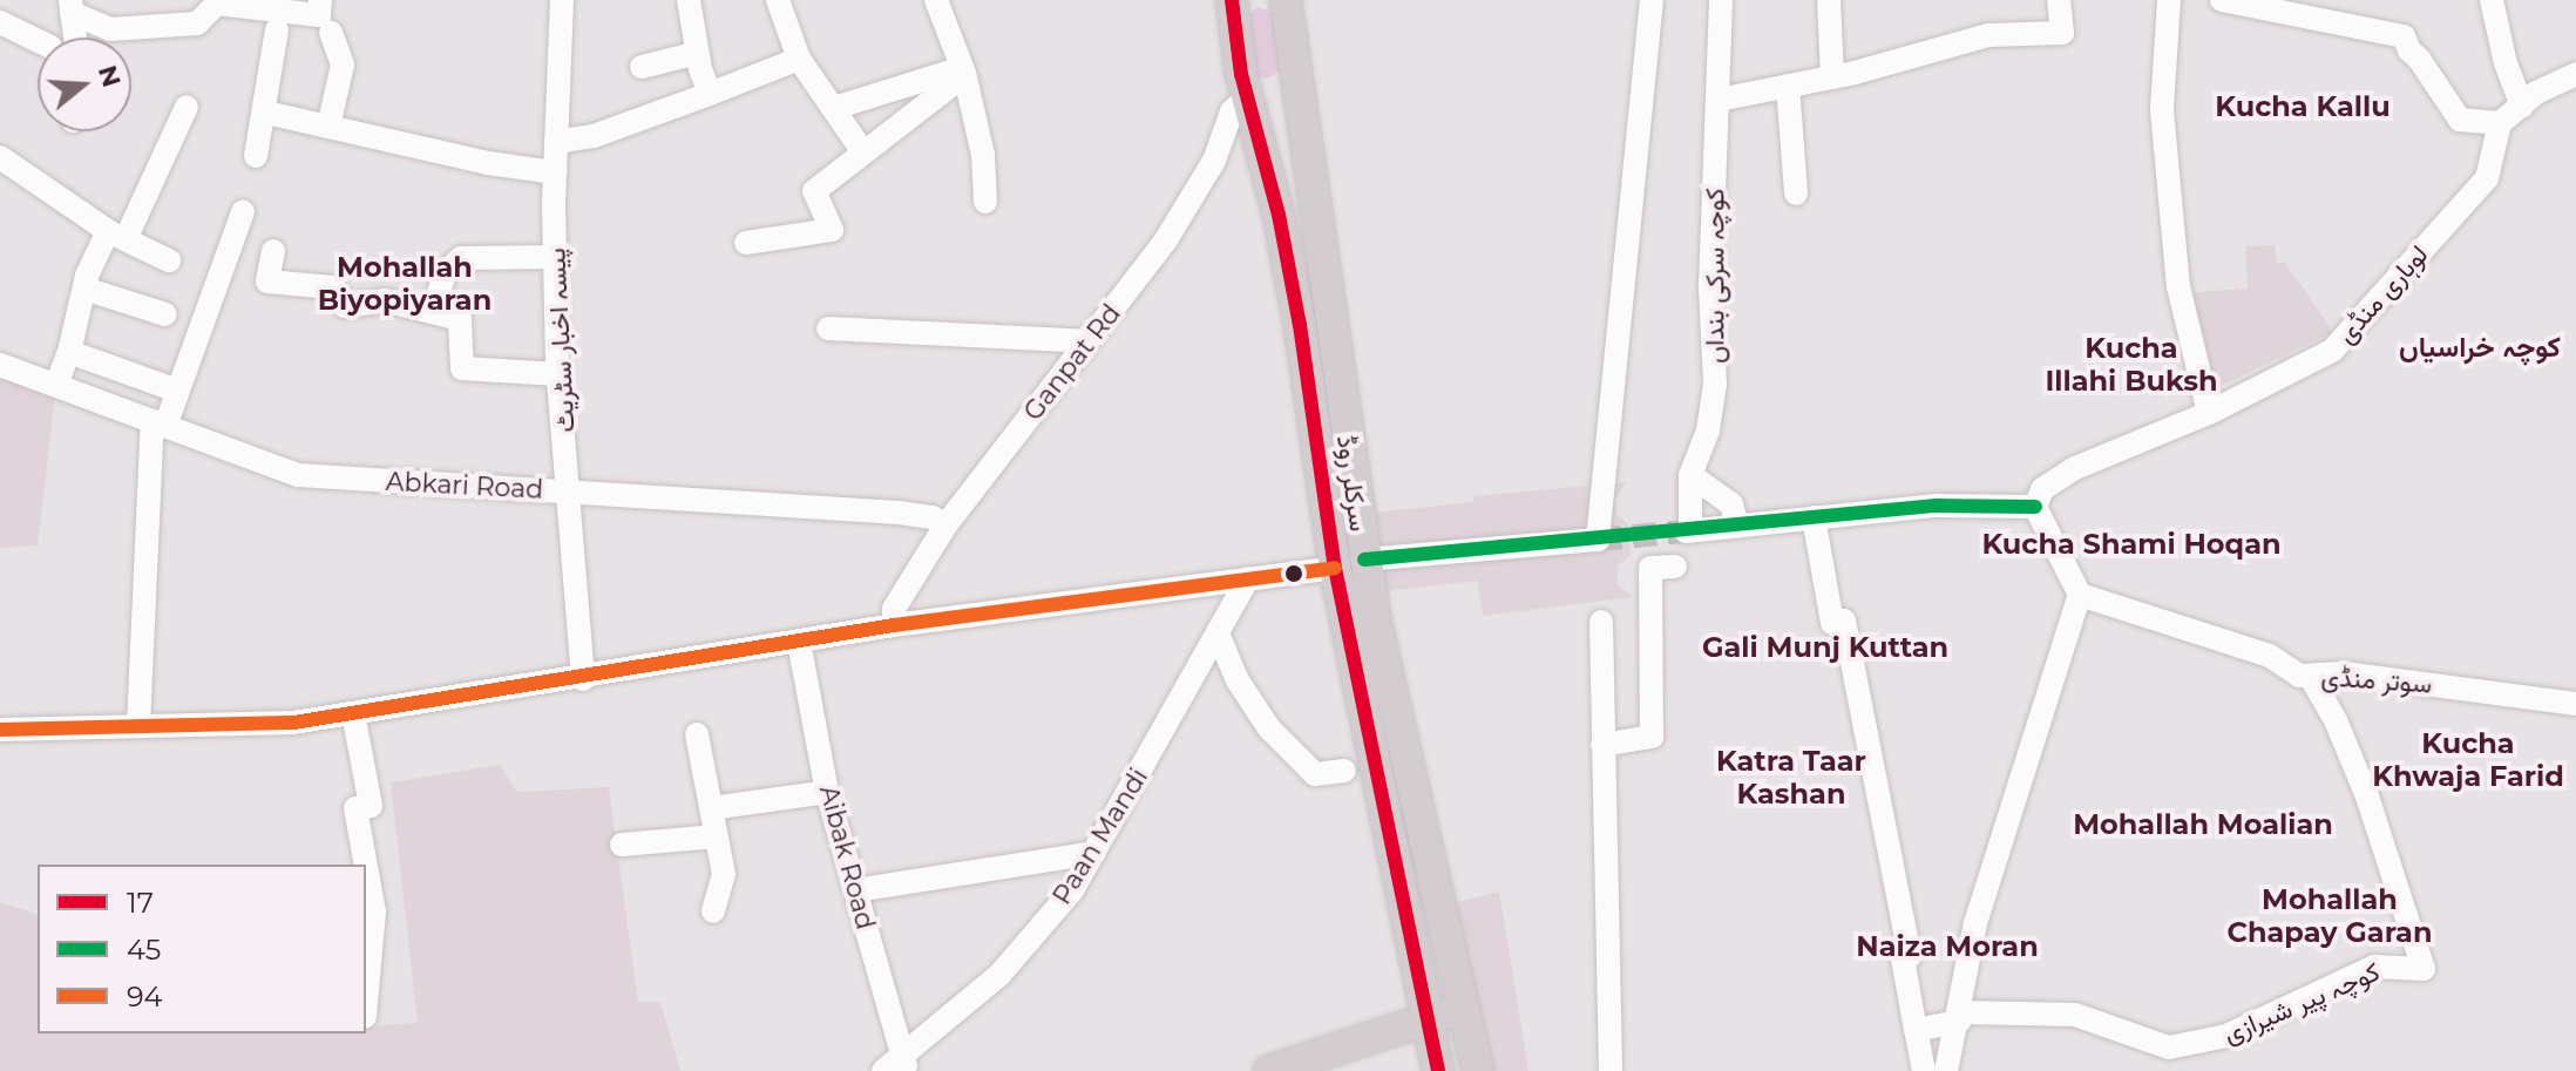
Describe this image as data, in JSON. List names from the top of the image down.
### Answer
{
  "streets": {
    "main road": ["سرکلر روڈ"],
    "street": [
      "کوچہ سرکی بنداں",
      "لوہاری منڈی",
      "پیسہ اخبار سٹریٹ",
      "Ganpat Rd",
      "Abkari Road",
      "سوتر منڈی",
      "Paan Mandi",
      "Aibak Road",
      "کوچہ پیر شیرازی"
    ]
  },
  "crossings": [
    ["پیسہ اخبار سٹریٹ", "Abkari Road"],
    ["Ganpat Rd", "سرکلر روڈ"],
    ["Ganpat Rd", "Abkari Road"],
    ["سوتر منڈی", "کوچہ پیر شیرازی"],
    ["Paan Mandi", "Aibak Road"]
  ],
  "districts": [
    "Kucha Kallu",
    "Mohallah Biyopiyaran",
    "کوچہ خراسیاں",
    "Kucha Illahi Buksh",
    "Kucha Shami Hoqan",
    "Gali Munj Kuttan",
    "Kucha Khwaja Farid",
    "Katra Taar Kashan",
    "Mohallah Moalian",
    "Mohallah Chapay Garan",
    "Naiza Moran"
  ],
  "lines": ["transit line 17", "transit line 45", "transit line 94"],
  "legend": ["17", "45", "94"],
  "north": "right"
}
